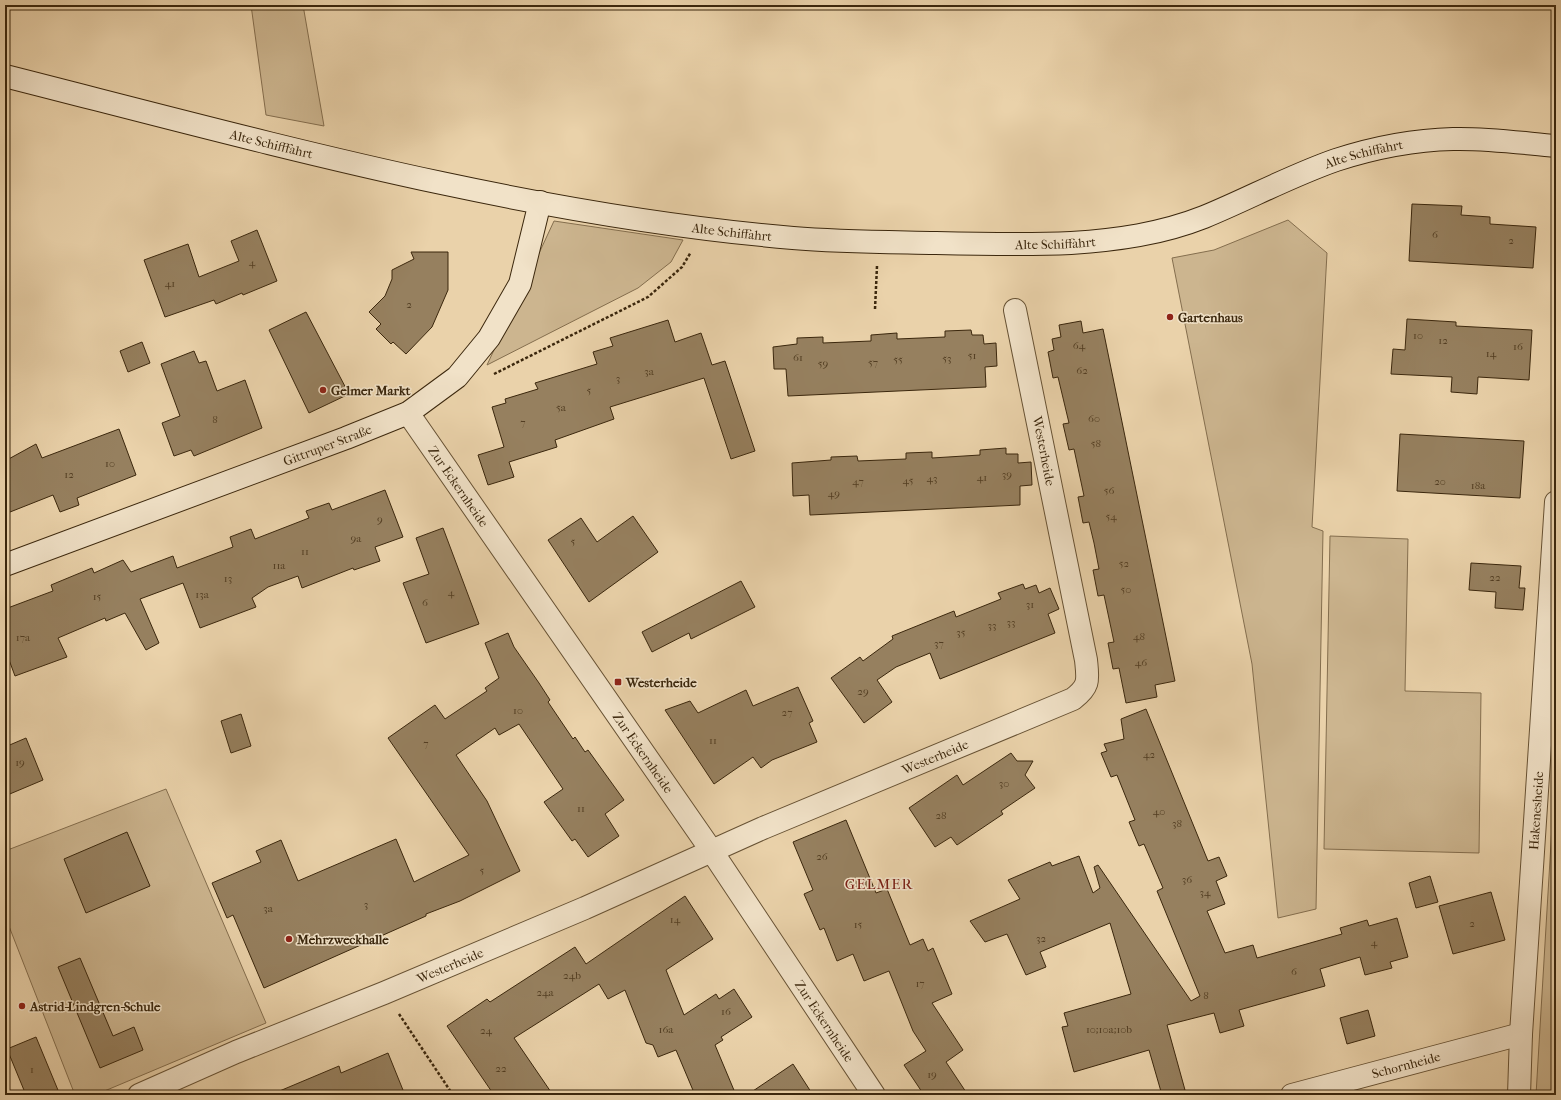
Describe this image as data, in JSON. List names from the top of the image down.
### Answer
{
  "streets": {
    "street": [
      "Alte Schifffahrt",
      "Alte Schiffahrt",
      "Gittruper Straße",
      "Westerheide",
      "Zur Eckernheide",
      "Hakenesheide",
      "Schornheide"
    ]
  },
  "crossings": [
    ["Alte Schifffahrt", "Alte Schiffahrt"],
    ["Alte Schifffahrt", "Gittruper Straße"],
    ["Alte Schiffahrt", "Gittruper Straße"],
    ["Gittruper Straße", "Zur Eckernheide"],
    ["Westerheide", "Zur Eckernheide"],
    ["Hakenesheide", "Schornheide"]
  ],
  "districts": ["GELMER"],
  "places": {
    "other": [
      "Gartenhaus",
      "Gelmer Markt",
      "Mehrzweckhalle",
      "Astrid-Lindgren-Schule"
    ],
    "transit": ["Westerheide"]
  },
  "house_numbers": [
    "6",
    "2",
    "4",
    "41",
    "2",
    "10",
    "12",
    "64",
    "16",
    "14",
    "51",
    "61",
    "53",
    "55",
    "57",
    "59",
    "62",
    "3a",
    "3",
    "5",
    "5a",
    "60",
    "8",
    "7",
    "58",
    "10",
    "12",
    "39",
    "41",
    "43",
    "45",
    "47",
    "20",
    "18a",
    "56",
    "49",
    "54",
    "9",
    "9a",
    "5",
    "11",
    "52",
    "11a",
    "22",
    "13",
    "50",
    "4",
    "13a",
    "15",
    "6",
    "31",
    "33",
    "33",
    "35",
    "48",
    "17a",
    "37",
    "46",
    "29",
    "10",
    "27",
    "11",
    "7",
    "42",
    "19",
    "30",
    "11",
    "40",
    "28",
    "38",
    "26",
    "5",
    "36",
    "34",
    "3",
    "3a",
    "14",
    "2",
    "15",
    "32",
    "4",
    "6",
    "24b",
    "17",
    "24a",
    "8",
    "16",
    "16a",
    "10;10a;10b",
    "24",
    "22",
    "1",
    "19"
  ]
}
